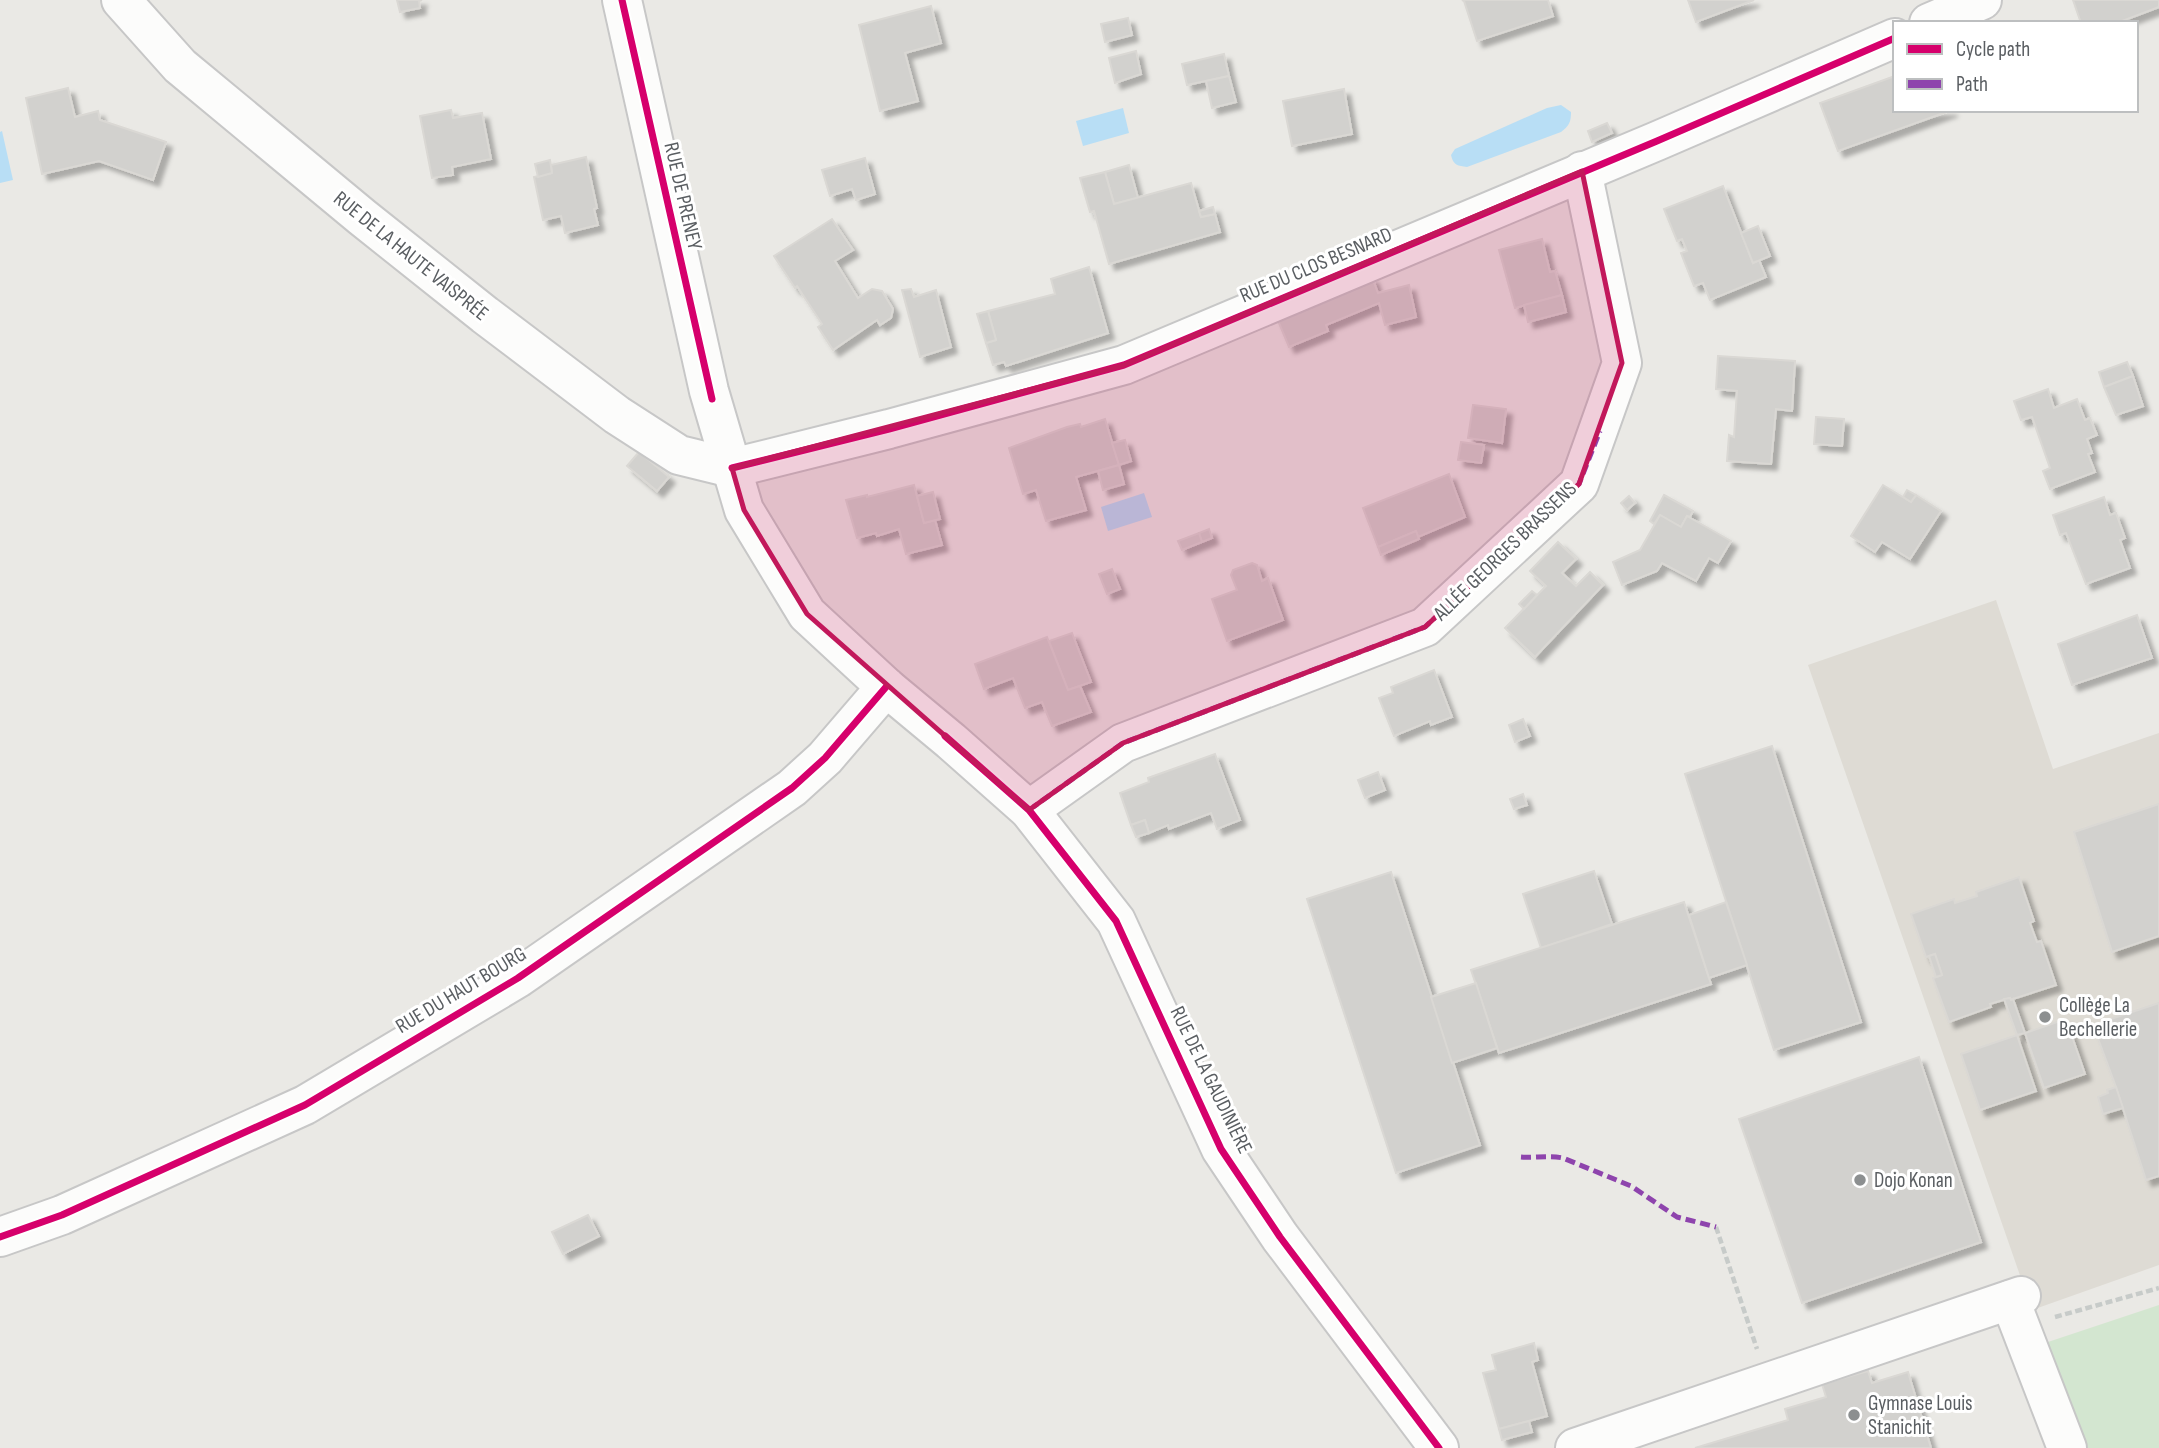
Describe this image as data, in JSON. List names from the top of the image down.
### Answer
{
  "streets": {
    "street": [
      "RUE DE PRENEY",
      "RUE DE LA HAUTE VAISPRÉE",
      "RUE DU CLOS BESNARD",
      "ALLÉE GEORGES BRASSENS",
      "RUE DU HAUT BOURG",
      "RUE DE LA GAUDINIÈRE"
    ]
  },
  "crossings": [
    ["RUE DE PRENEY", "RUE DE LA HAUTE VAISPRÉE"],
    ["RUE DE PRENEY", "RUE DU CLOS BESNARD"],
    ["RUE DE PRENEY", "RUE DE LA GAUDINIÈRE"],
    ["RUE DE LA HAUTE VAISPRÉE", "RUE DU CLOS BESNARD"],
    ["RUE DE LA HAUTE VAISPRÉE", "RUE DE LA GAUDINIÈRE"],
    ["RUE DU CLOS BESNARD", "ALLÉE GEORGES BRASSENS"],
    ["RUE DU CLOS BESNARD", "RUE DE LA GAUDINIÈRE"],
    ["ALLÉE GEORGES BRASSENS", "RUE DE LA GAUDINIÈRE"],
    ["RUE DU HAUT BOURG", "RUE DE LA GAUDINIÈRE"]
  ],
  "places": ["Collège La Bechellerie", "Dojo Konan", "Gymnase Louis Stanichit"],
  "legend": ["Cycle path", "Path"]
}
